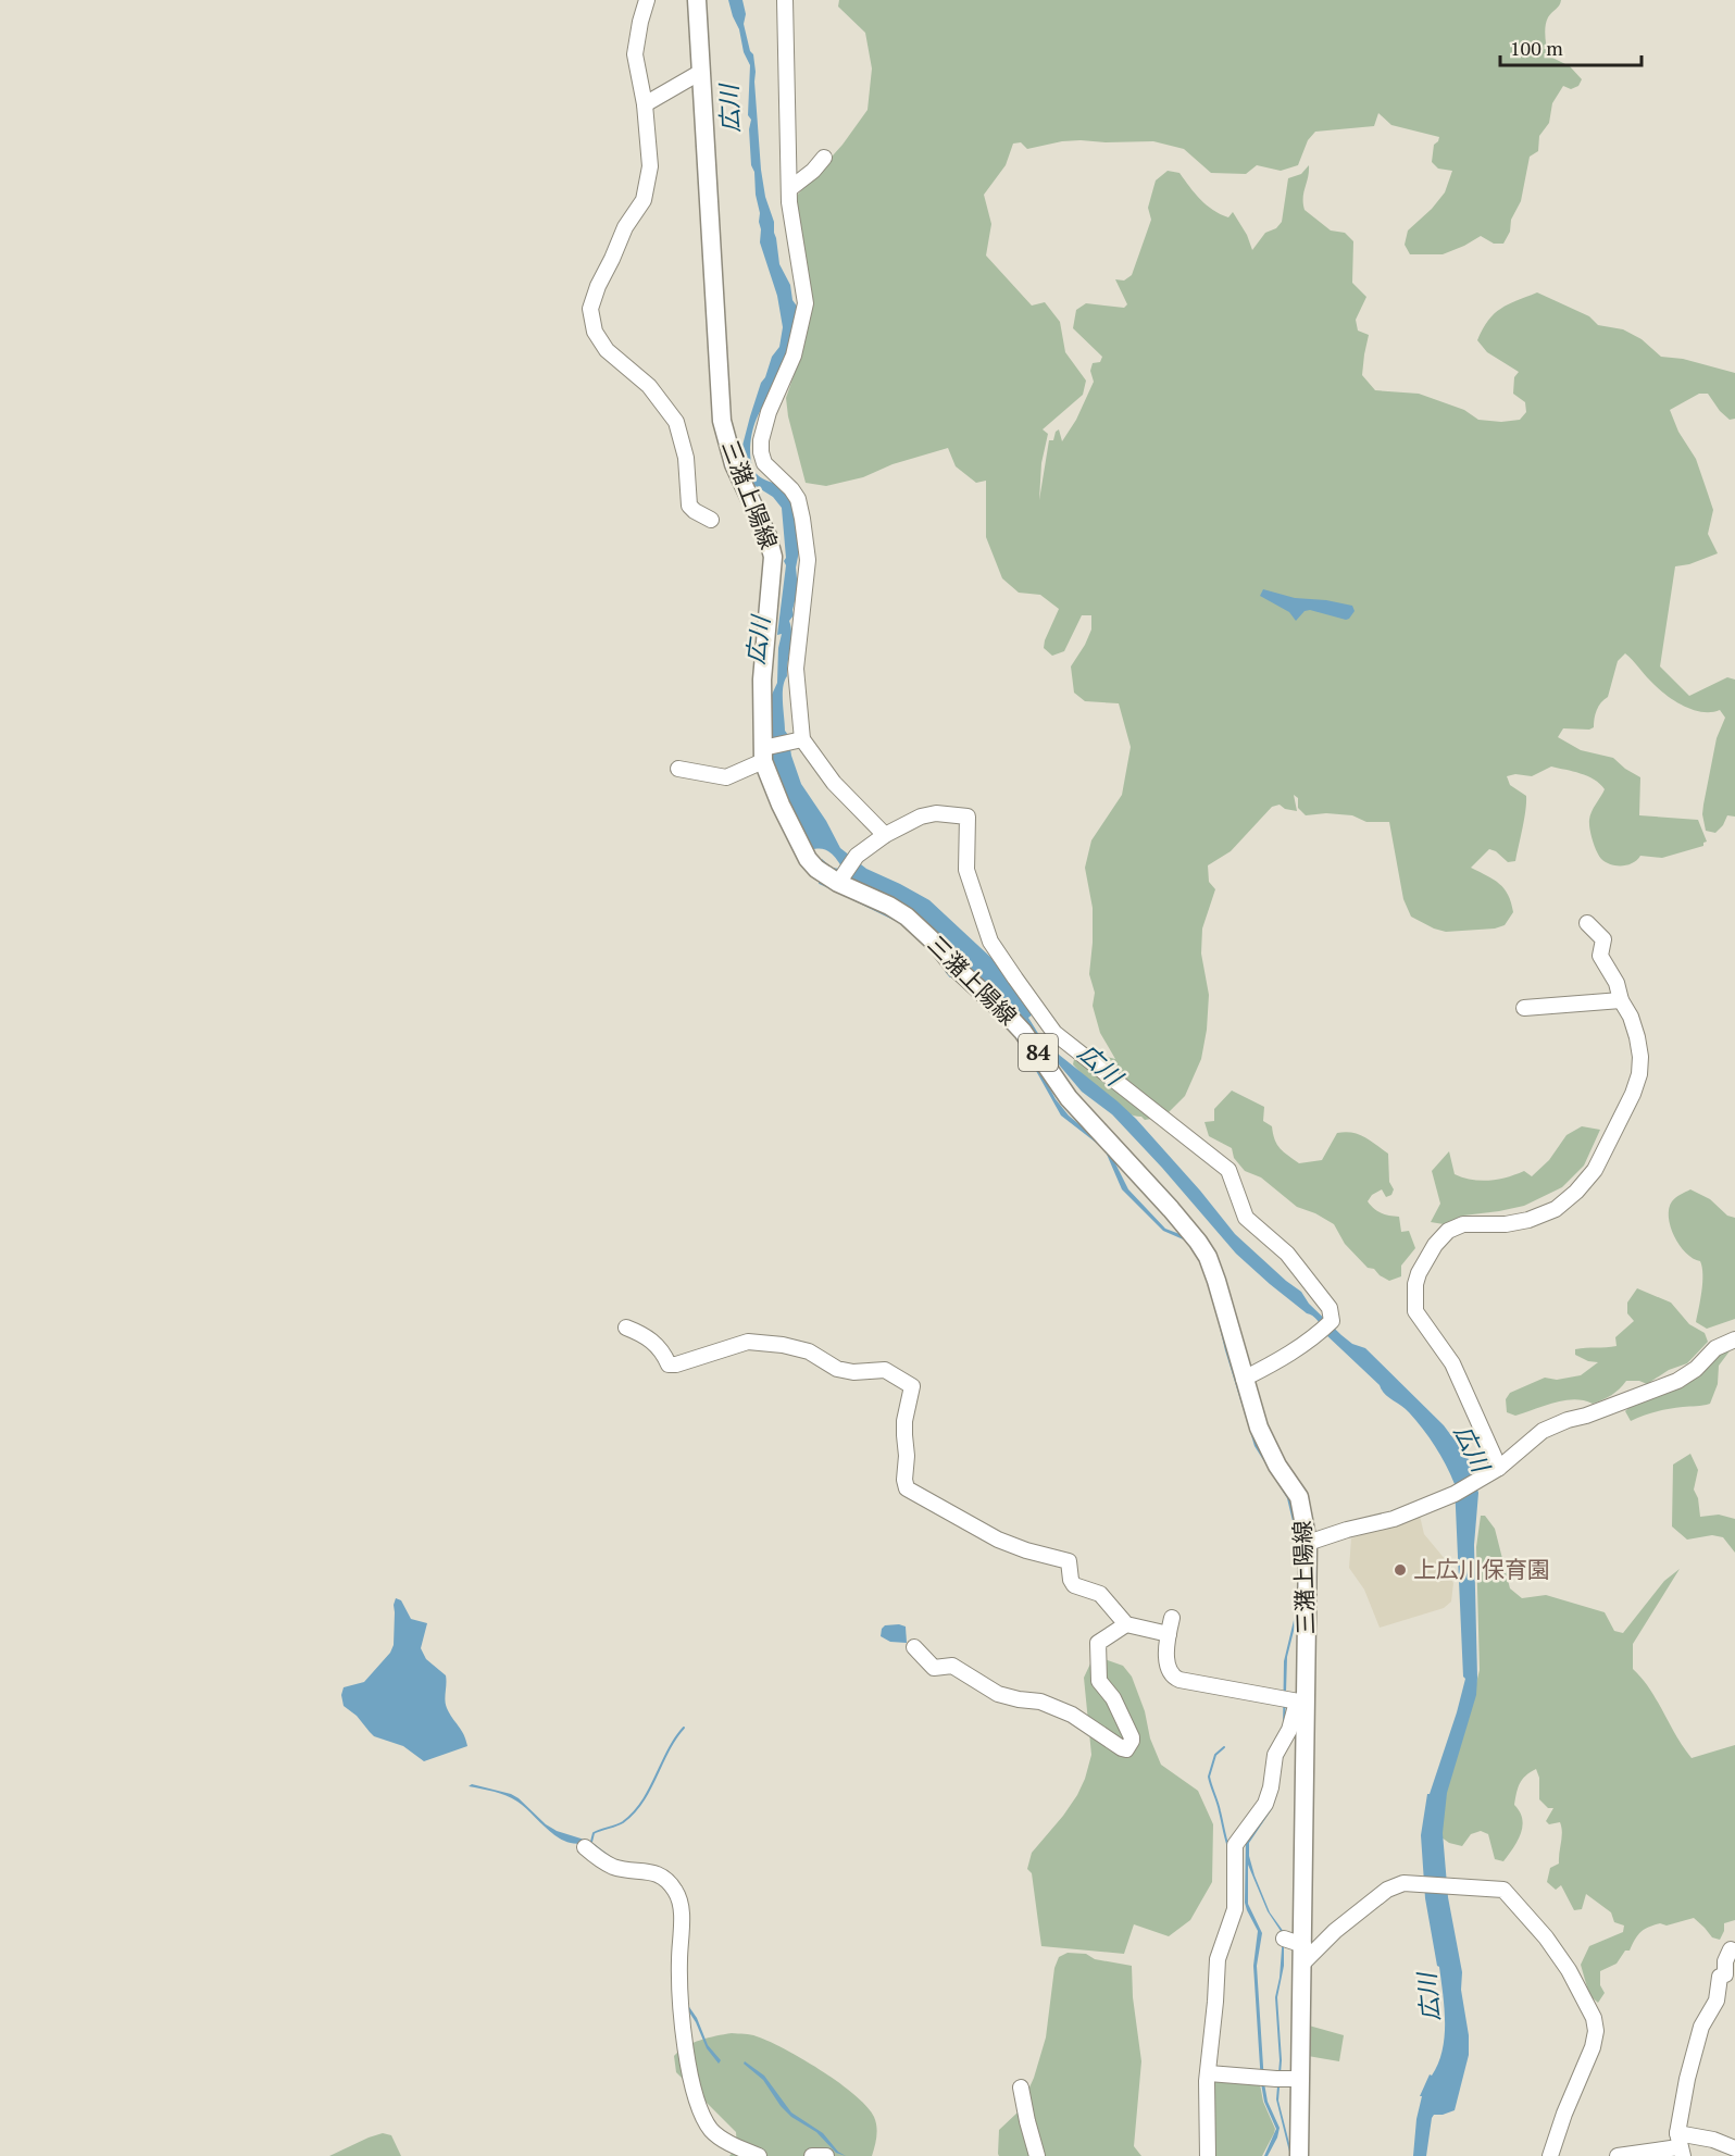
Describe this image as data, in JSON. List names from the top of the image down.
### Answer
{
  "streets": {
    "main road": ["三潴上陽線", "84"]
  },
  "water": ["広川"],
  "places": ["上広川保育園"],
  "scale_bar": "100 m"
}
